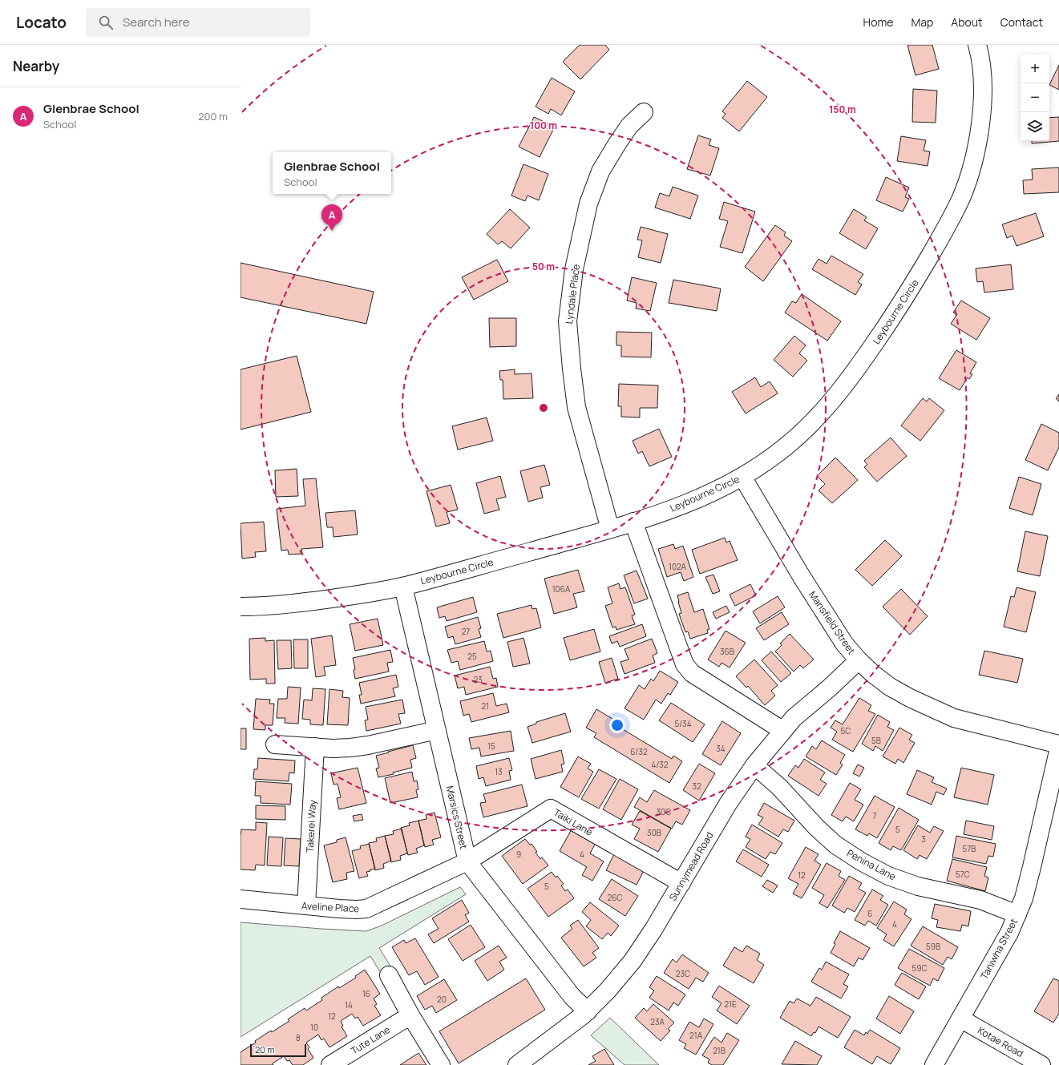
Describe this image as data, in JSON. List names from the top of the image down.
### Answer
{
  "streets": {
    "street": [
      "Lyndale Place",
      "Leybourne Circle",
      "Mansfield Street",
      "Marsics Street",
      "Taiki Lane",
      "Takerei Way",
      "Penina Lane",
      "Sunnymead Road",
      "Aveline Place",
      "Taniwha Street",
      "Tute Lane",
      "Kotae Road"
    ]
  },
  "crossings": [
    ["Lyndale Place", "Leybourne Circle"],
    ["Leybourne Circle", "Mansfield Street"],
    ["Leybourne Circle", "Marsics Street"],
    ["Mansfield Street", "Sunnymead Road"],
    ["Marsics Street", "Taiki Lane"],
    ["Marsics Street", "Sunnymead Road"],
    ["Marsics Street", "Aveline Place"],
    ["Taiki Lane", "Sunnymead Road"],
    ["Taiki Lane", "Aveline Place"],
    ["Takerei Way", "Aveline Place"],
    ["Penina Lane", "Sunnymead Road"],
    ["Penina Lane", "Taniwha Street"],
    ["Taniwha Street", "Kotae Road"]
  ],
  "house_numbers": [
    "102A",
    "106A",
    "27",
    "36B",
    "25",
    "23",
    "21",
    "5/34",
    "5C",
    "5B",
    "15",
    "34",
    "6/32",
    "4/32",
    "13",
    "32",
    "30C",
    "7",
    "5",
    "30B",
    "3",
    "57B",
    "9",
    "4",
    "57C",
    "12",
    "5",
    "26C",
    "6",
    "4",
    "59B",
    "59C",
    "23C",
    "16",
    "20",
    "21E",
    "14",
    "12",
    "23A",
    "10",
    "21A",
    "8",
    "21B"
  ],
  "scale_bar": "20 m",
  "page": {
    "header": "Locato",
    "search": "Search here",
    "nav": [
      "Home",
      "Map",
      "About",
      "Contact"
    ],
    "heading": "Nearby",
    "map_buttons": ["+", "−"],
    "list": [
      {
        "mark": "A",
        "name": "Glenbrae School",
        "note": "School",
        "value": "200 m"
      }
    ],
    "popup": ["Glenbrae School", "School"],
    "pins": "A",
    "scale": "20 m"
  },
  "rings": ["150 m", "100 m", "50 m"]
}
